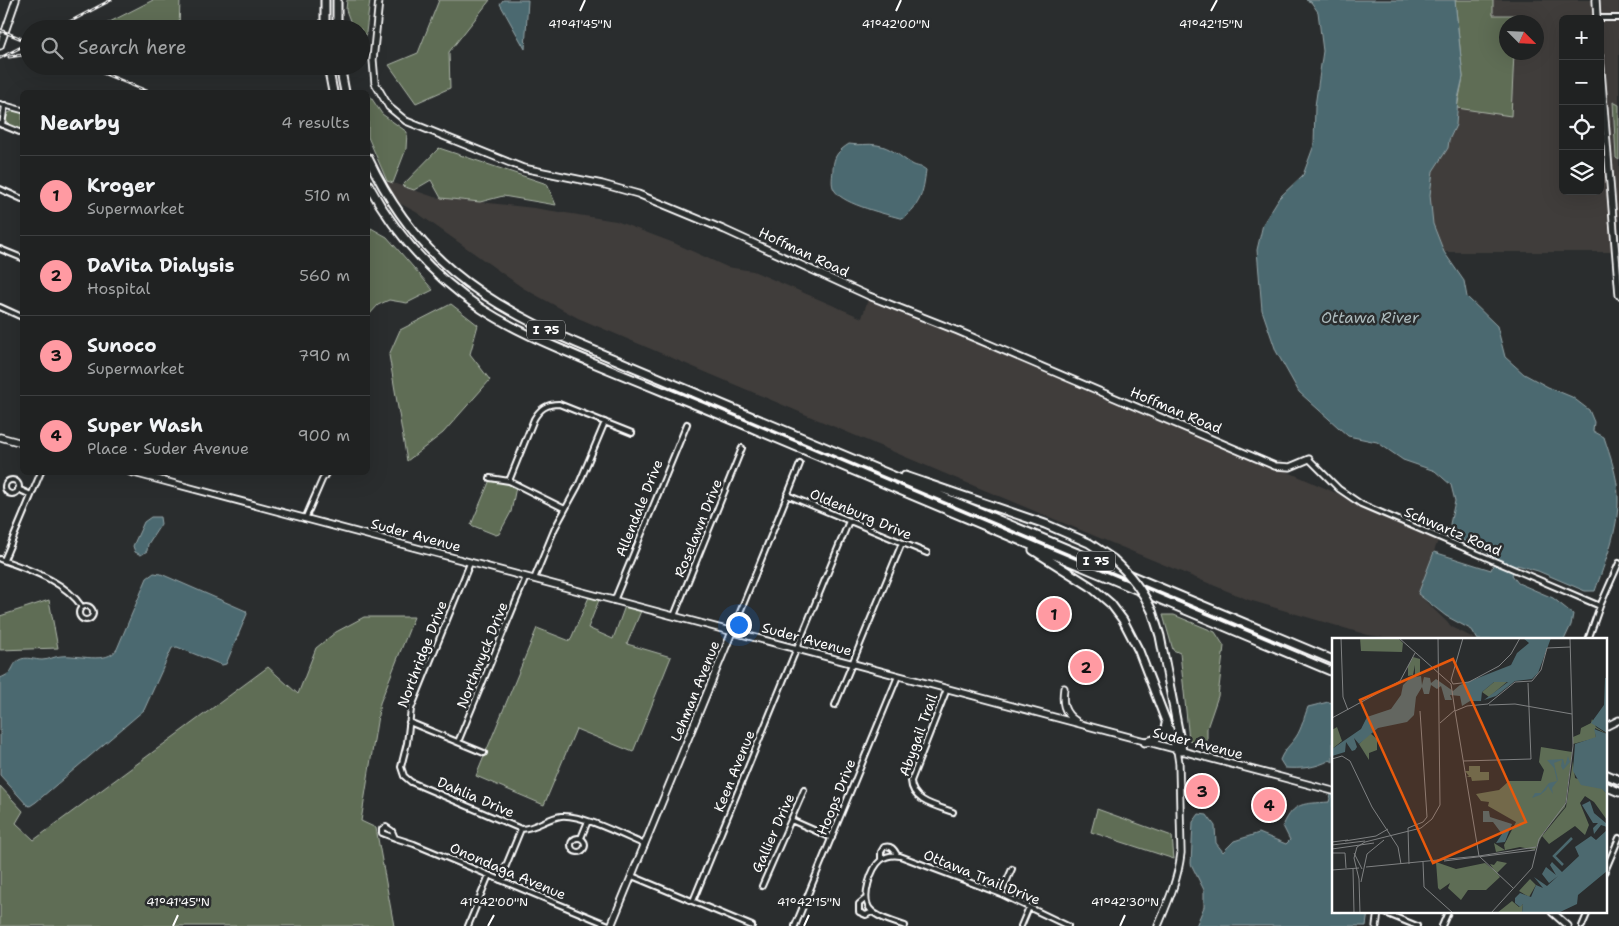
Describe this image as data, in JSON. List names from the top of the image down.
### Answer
{
  "streets": {
    "highway": ["I 75"],
    "street": [
      "Hoffman Road",
      "Allendale Drive",
      "Oldenburg Drive",
      "Roselawn Drive",
      "Schwartz Road",
      "Suder Avenue",
      "Northridge Drive",
      "Northwyck Drive",
      "Lehman Avenue",
      "Abygail Trail",
      "Keen Avenue",
      "Dahlia Drive",
      "Hoops Drive",
      "Gallier Drive",
      "Onondaga Avenue",
      "Ottawa Trail Drive"
    ]
  },
  "crossings": [
    ["Hoffman Road", "Schwartz Road"],
    ["Allendale Drive", "Suder Avenue"],
    ["Oldenburg Drive", "Lehman Avenue"],
    ["Oldenburg Drive", "Keen Avenue"],
    ["Roselawn Drive", "Suder Avenue"],
    ["Suder Avenue", "Northridge Drive"],
    ["Suder Avenue", "Northwyck Drive"],
    ["Suder Avenue", "Lehman Avenue"],
    ["Suder Avenue", "Abygail Trail"],
    ["Suder Avenue", "Keen Avenue"],
    ["Suder Avenue", "Hoops Drive"],
    ["Northridge Drive", "Dahlia Drive"],
    ["Lehman Avenue", "Dahlia Drive"],
    ["Lehman Avenue", "Onondaga Avenue"]
  ],
  "water": ["Ottawa River"],
  "north": "bottom right",
  "page": {
    "map_buttons": ["+", "−"],
    "search": "Search here",
    "heading": ["Nearby", "4 results"],
    "list": [
      {
        "mark": "1",
        "name": "Kroger",
        "note": "Supermarket",
        "value": "510 m"
      },
      {
        "mark": "2",
        "name": "DaVita Dialysis",
        "note": "Hospital",
        "value": "560 m"
      },
      {
        "mark": "3",
        "name": "Sunoco",
        "note": "Supermarket",
        "value": "790 m"
      },
      {
        "mark": "4",
        "name": "Super Wash",
        "note": "Place · Suder Avenue",
        "value": "900 m"
      }
    ],
    "pins": [
      "1",
      "2",
      "3",
      "4"
    ]
  },
  "coordinates": [
    "41°41'45\"N",
    "41°42'00\"N",
    "41°42'15\"N",
    "41°42'30\"N"
  ]
}
